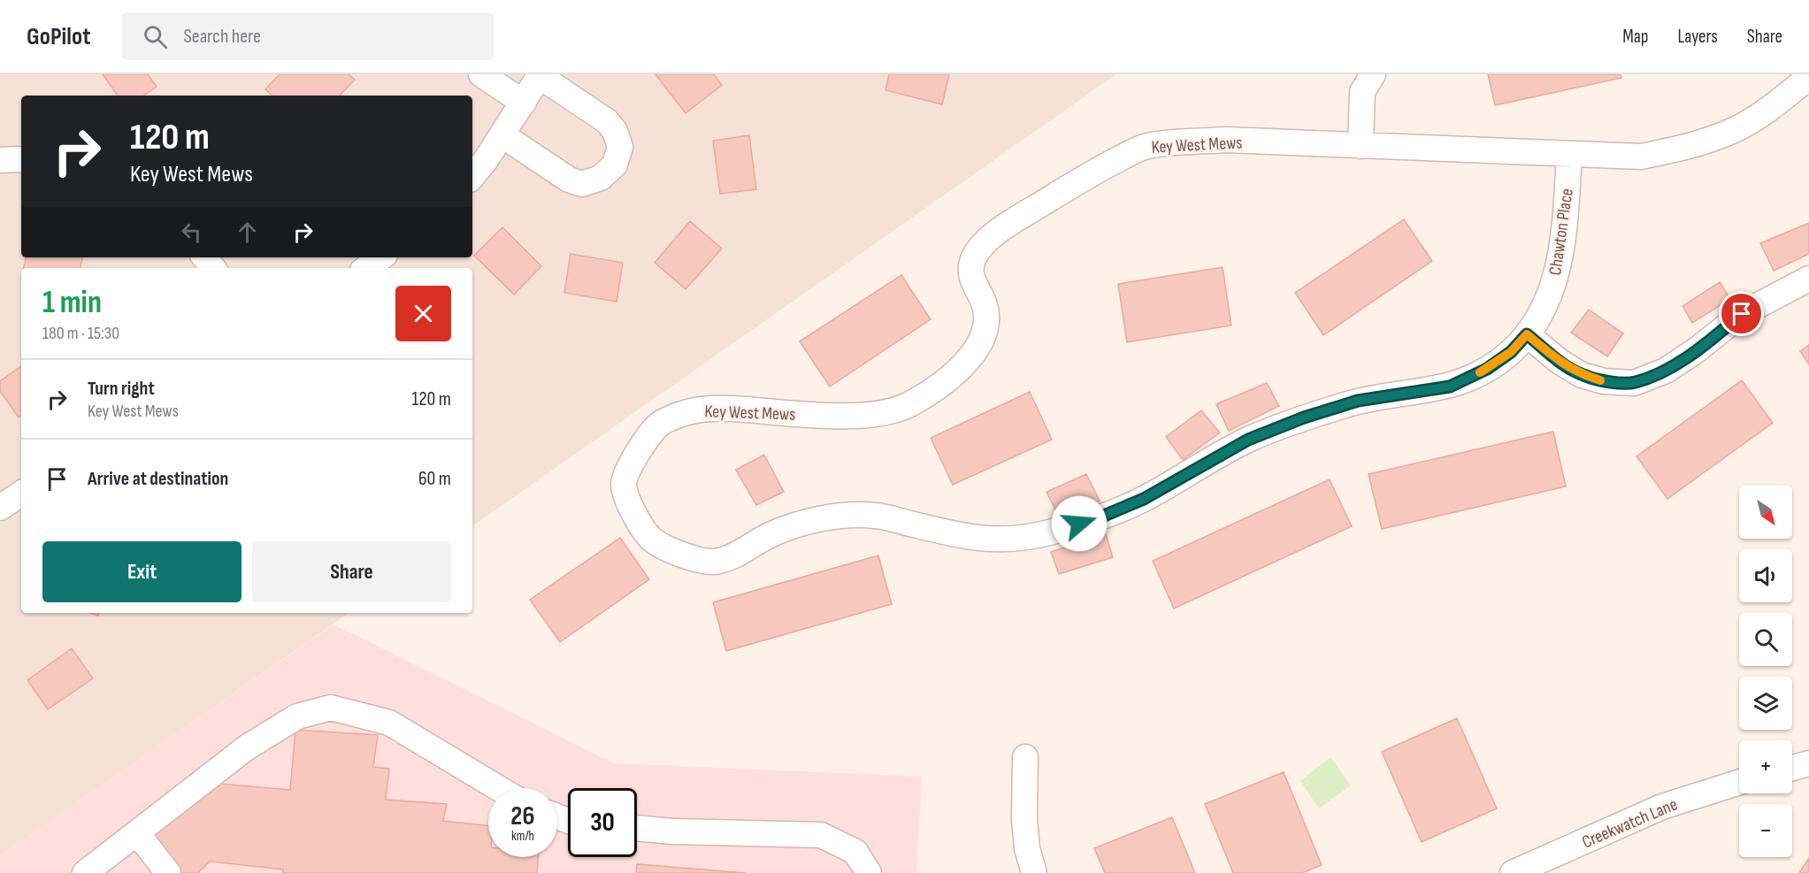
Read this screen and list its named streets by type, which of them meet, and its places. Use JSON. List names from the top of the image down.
{
  "streets": {
    "street": ["Key West Mews", "Chawton Place", "Creekwatch Lane"]
  },
  "crossings": [
    ["Key West Mews", "Chawton Place"]
  ],
  "north": "bottom right",
  "page": {
    "header": "GoPilot",
    "search": "Search here",
    "nav": ["Map", "Layers", "Share"],
    "turn": ["120 m", "Key West Mews"],
    "heading": ["1 min", "180 m · 15:30"],
    "list": [
      {
        "name": "Turn right",
        "note": "Key West Mews",
        "value": "120 m"
      },
      {
        "name": "Arrive at destination",
        "value": "60 m"
      }
    ],
    "map_buttons": ["+", "−"],
    "buttons": ["Exit", "Share"],
    "speed": "26 km/h",
    "limit": "30"
  }
}
